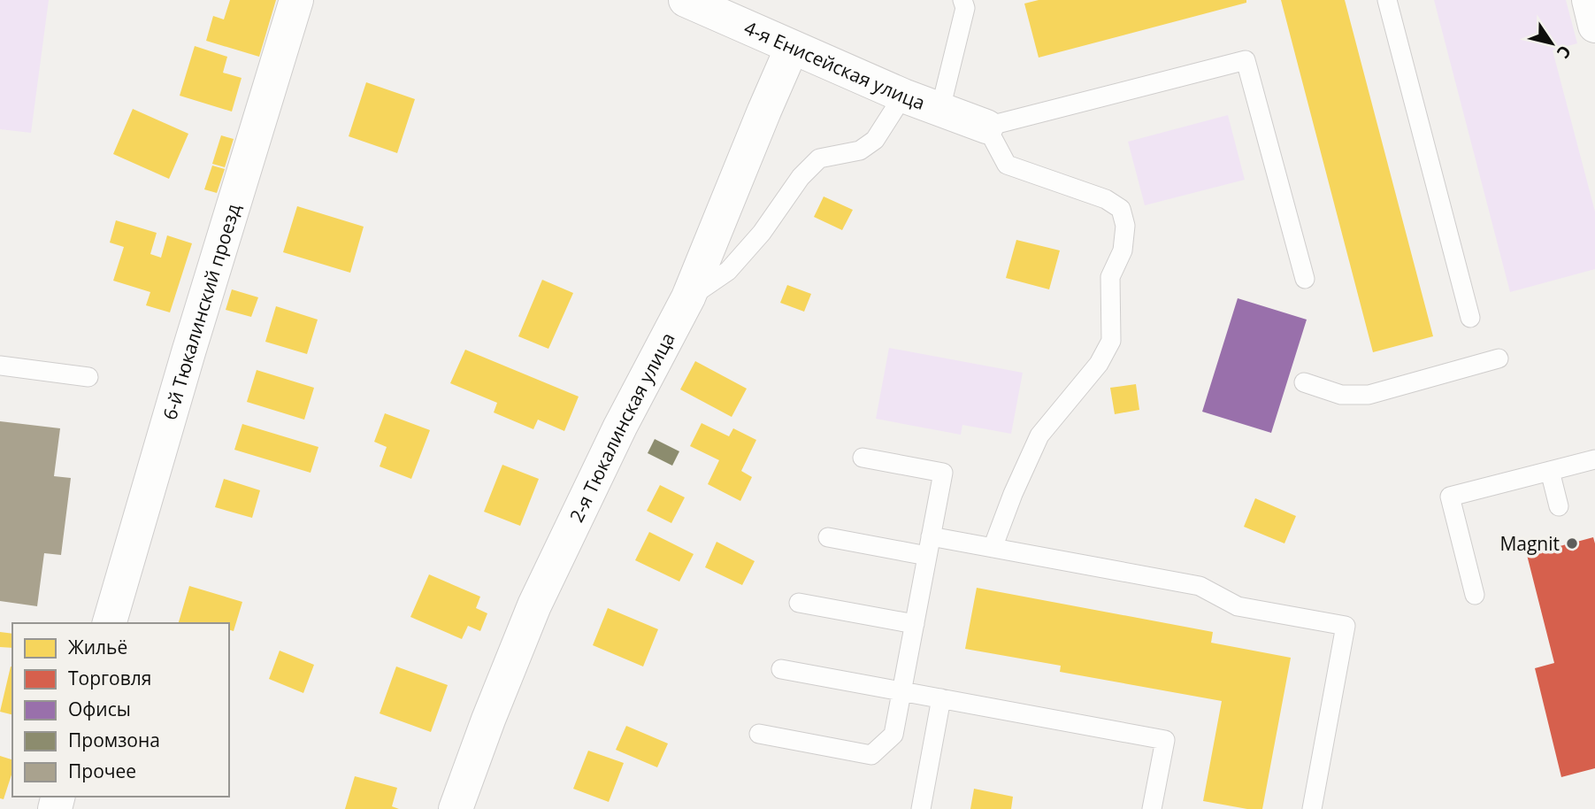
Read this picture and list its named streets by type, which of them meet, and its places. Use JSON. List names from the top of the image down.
{
  "streets": {
    "street": ["4-я Енисейская улица", "6-й Тюкалинский проезд", "2-я Тюкалинская улица"]
  },
  "crossings": [
    ["4-я Енисейская улица", "2-я Тюкалинская улица"]
  ],
  "places": ["Magnit"],
  "legend": [
    "Жильё",
    "Торговля",
    "Офисы",
    "Промзона",
    "Прочее"
  ],
  "north": "bottom right"
}
